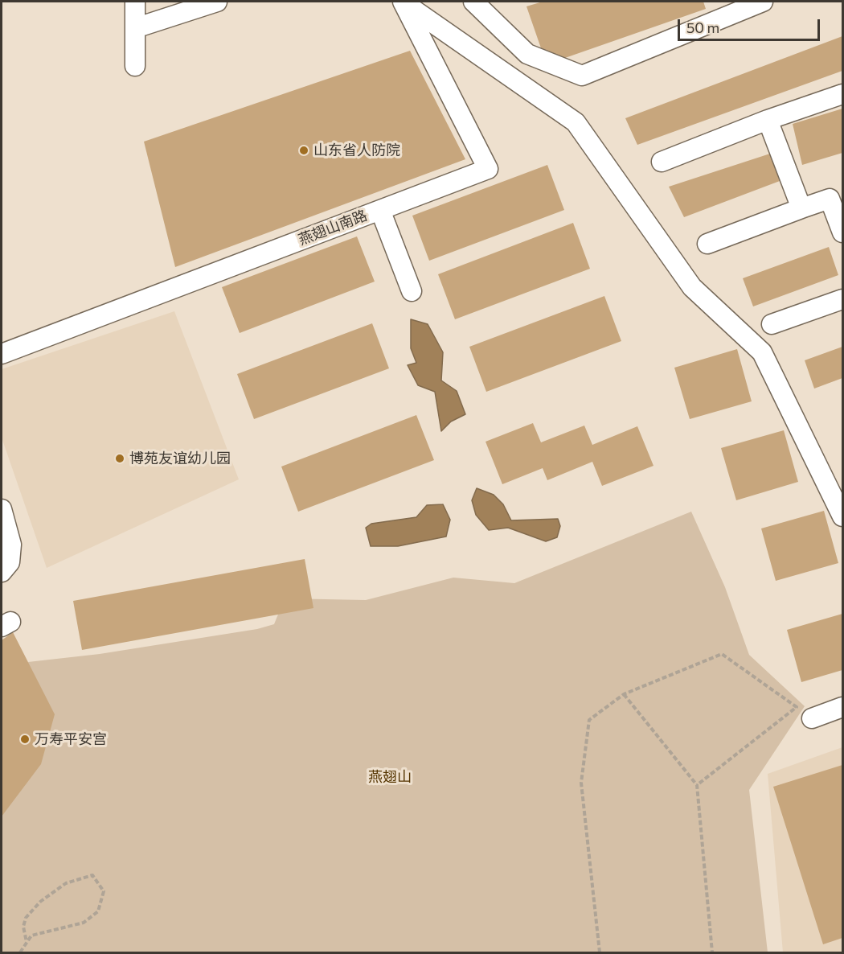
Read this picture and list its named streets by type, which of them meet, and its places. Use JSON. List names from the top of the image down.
{
  "streets": {
    "street": ["燕翅山南路"]
  },
  "parks": ["燕翅山"],
  "places": ["山东省人防院", "博苑友谊幼儿园", "万寿平安宫"],
  "scale_bar": "50 m"
}
